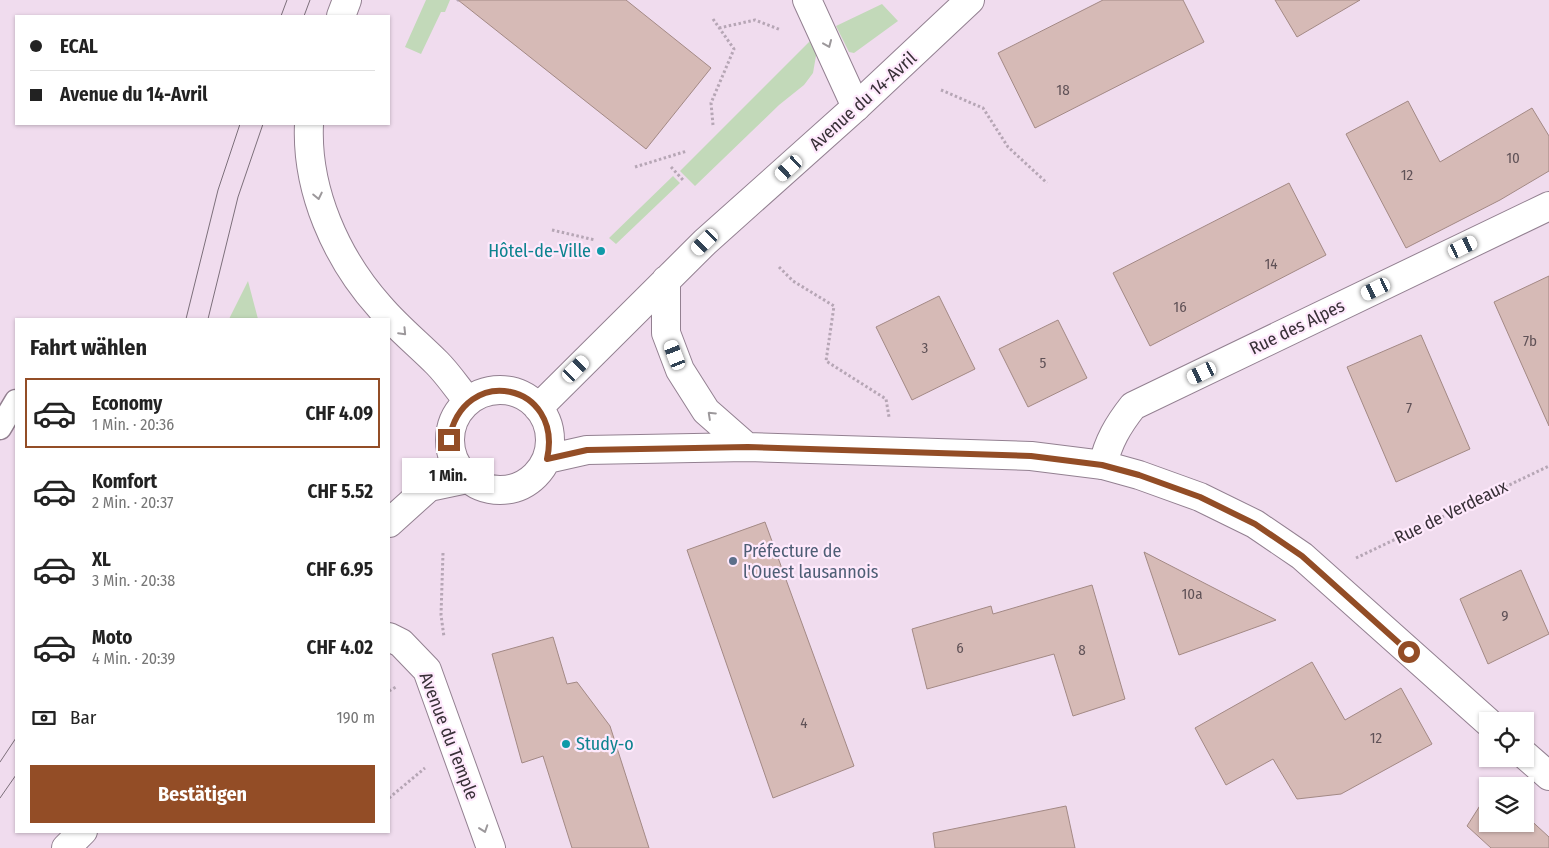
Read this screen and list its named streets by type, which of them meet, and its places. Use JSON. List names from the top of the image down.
{
  "streets": {
    "street": ["Avenue du 14-Avril", "Rue des Alpes", "Avenue du Temple"],
    "path": ["Rue de Verdeaux"]
  },
  "one_way": ["Avenue du Temple"],
  "places": ["Hôtel-de-Ville", "Préfecture de l'Ouest lausannois", "Study-o"],
  "house_numbers": [
    "18",
    "10",
    "12",
    "14",
    "16",
    "7b",
    "3",
    "5",
    "7",
    "10a",
    "9",
    "6",
    "8",
    "4",
    "12"
  ],
  "page": {
    "banner": ["ECAL", "Avenue du 14-Avril"],
    "heading": "Fahrt wählen",
    "list": [
      {
        "name": "Economy",
        "note": "1 Min. · 20:36",
        "value": "CHF 4.09"
      },
      {
        "name": "Komfort",
        "note": "2 Min. · 20:37",
        "value": "CHF 5.52"
      },
      {
        "name": "XL",
        "note": "3 Min. · 20:38",
        "value": "CHF 6.95"
      },
      {
        "name": "Moto",
        "note": "4 Min. · 20:39",
        "value": "CHF 4.02"
      }
    ],
    "bubble": "1 Min.",
    "pay": ["Bar", "190 m"],
    "buttons": "Bestätigen"
  }
}
